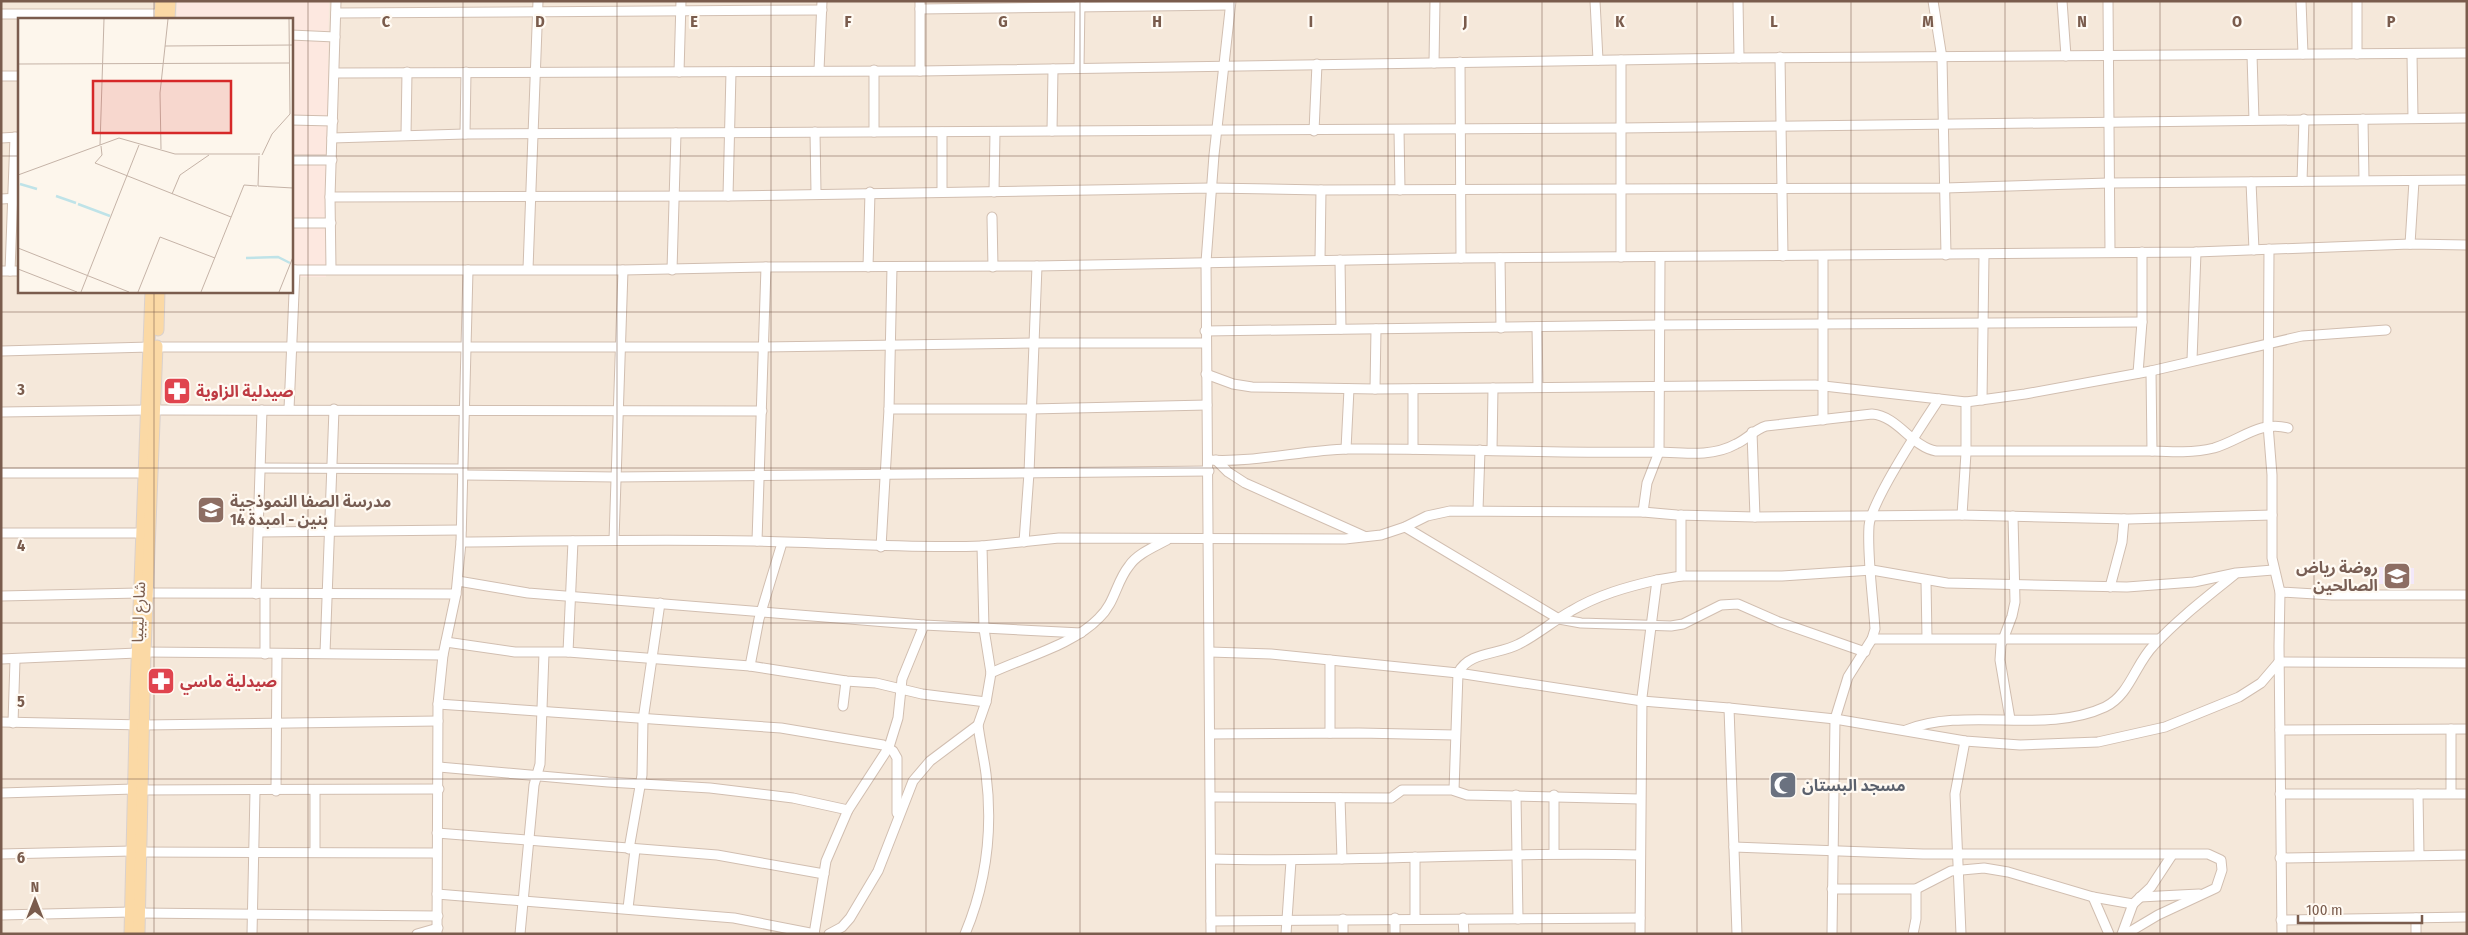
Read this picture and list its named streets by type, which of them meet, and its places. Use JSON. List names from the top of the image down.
{
  "streets": {
    "main road": ["شارع ليبيا"]
  },
  "places": {
    "pharmacy": ["صيدلية الزاوية", "صيدلية ماسي"],
    "school or university": ["مدرسة الصفا النموذجية بنين - امبدة 14", "روضة رياض الصالحين"],
    "mosque": ["مسجد البستان"]
  },
  "scale_bar": "100 m",
  "north": "top",
  "grid": {
    "columns": [
      "C",
      "D",
      "E",
      "F",
      "G",
      "H",
      "I",
      "J",
      "K",
      "L",
      "M",
      "N",
      "O",
      "P"
    ],
    "rows": [
      "3",
      "4",
      "5",
      "6"
    ]
  }
}
